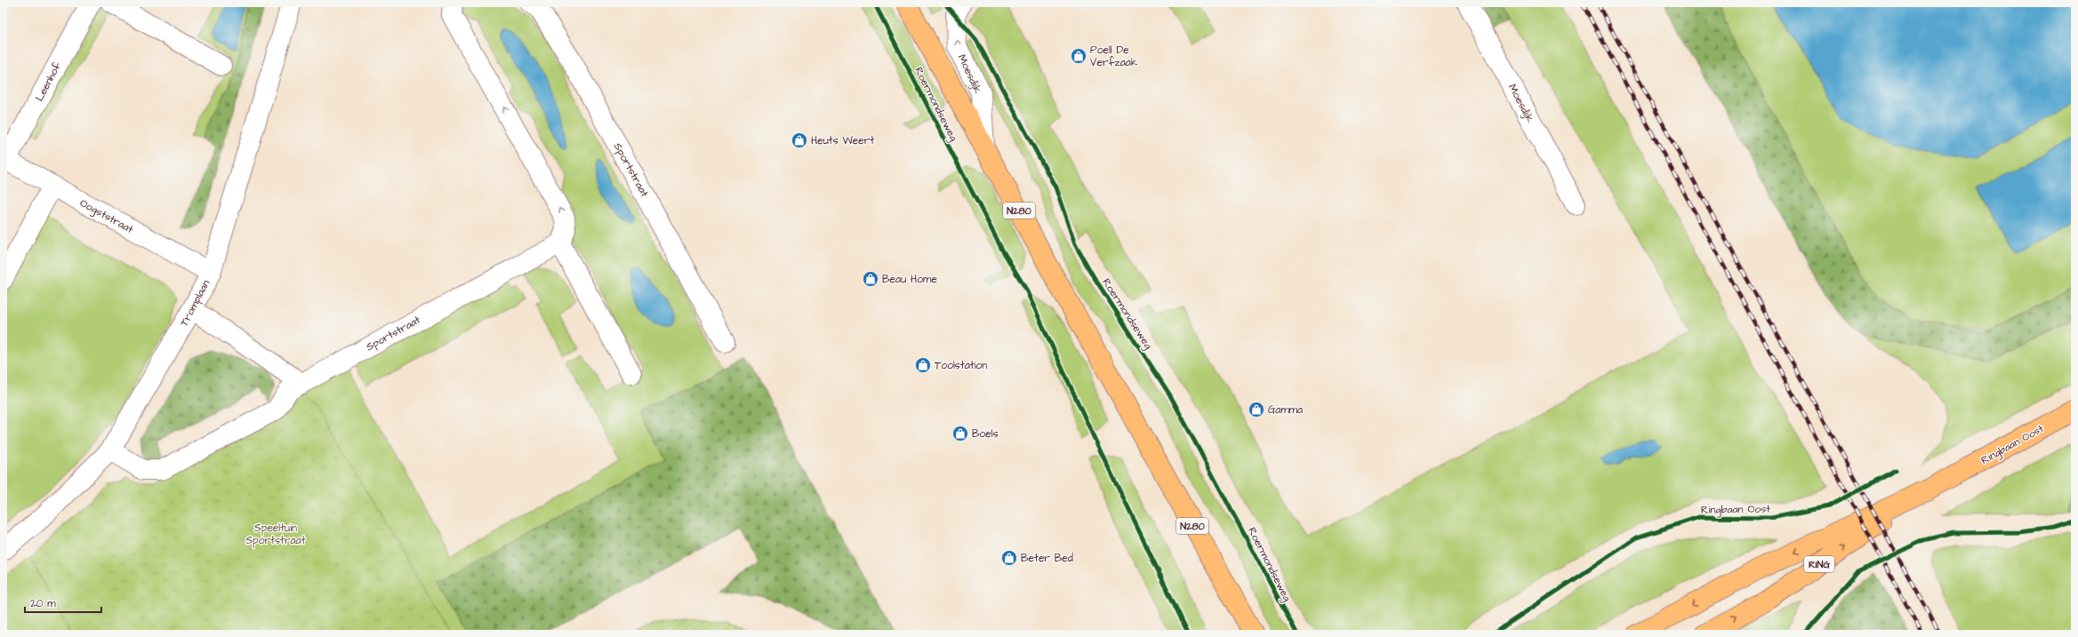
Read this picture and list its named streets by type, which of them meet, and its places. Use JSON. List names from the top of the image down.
{
  "streets": {
    "main road": [
      "Roermondseweg",
      "N280",
      "Ringbaan Oost",
      "RING"
    ],
    "street": [
      "Moesdijk",
      "Leenhof",
      "Sportstraat",
      "Oogststraat",
      "Tromplaan"
    ]
  },
  "crossings": [
    ["Moesdijk", "Roermondseweg"],
    ["Leenhof", "Oogststraat"],
    ["Sportstraat", "Tromplaan"],
    ["Oogststraat", "Tromplaan"]
  ],
  "one_way": ["Moesdijk"],
  "parks": ["Speeltuin Sportstraat"],
  "places": {
    "shop": [
      "Poell De Verfzaak",
      "Heuts Weert",
      "Beau Home",
      "Toolstation",
      "Gamma",
      "Boels",
      "Beter Bed"
    ]
  },
  "scale_bar": "20 m"
}
